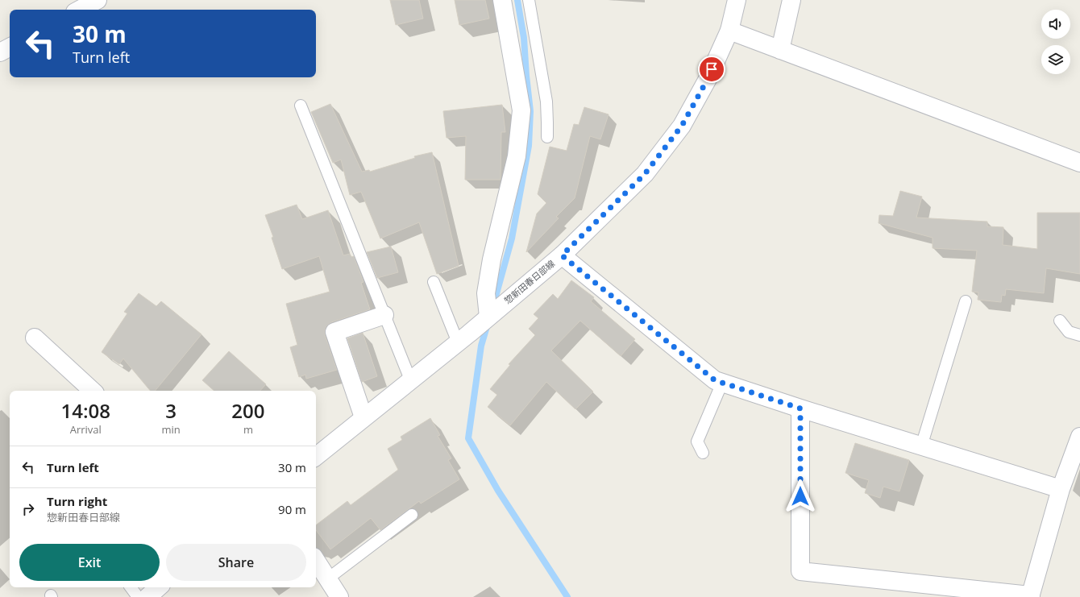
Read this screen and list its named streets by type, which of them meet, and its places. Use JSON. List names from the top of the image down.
{
  "streets": {
    "street": ["惣新田春日部線"]
  },
  "page": {
    "turn": ["30 m", "Turn left"],
    "eta": [
      "14:08",
      "Arrival",
      "3",
      "min",
      "200",
      "m"
    ],
    "list": [
      {
        "name": "Turn left",
        "value": "30 m"
      },
      {
        "name": "Turn right",
        "note": "惣新田春日部線",
        "value": "90 m"
      }
    ],
    "buttons": ["Exit", "Share"]
  }
}
